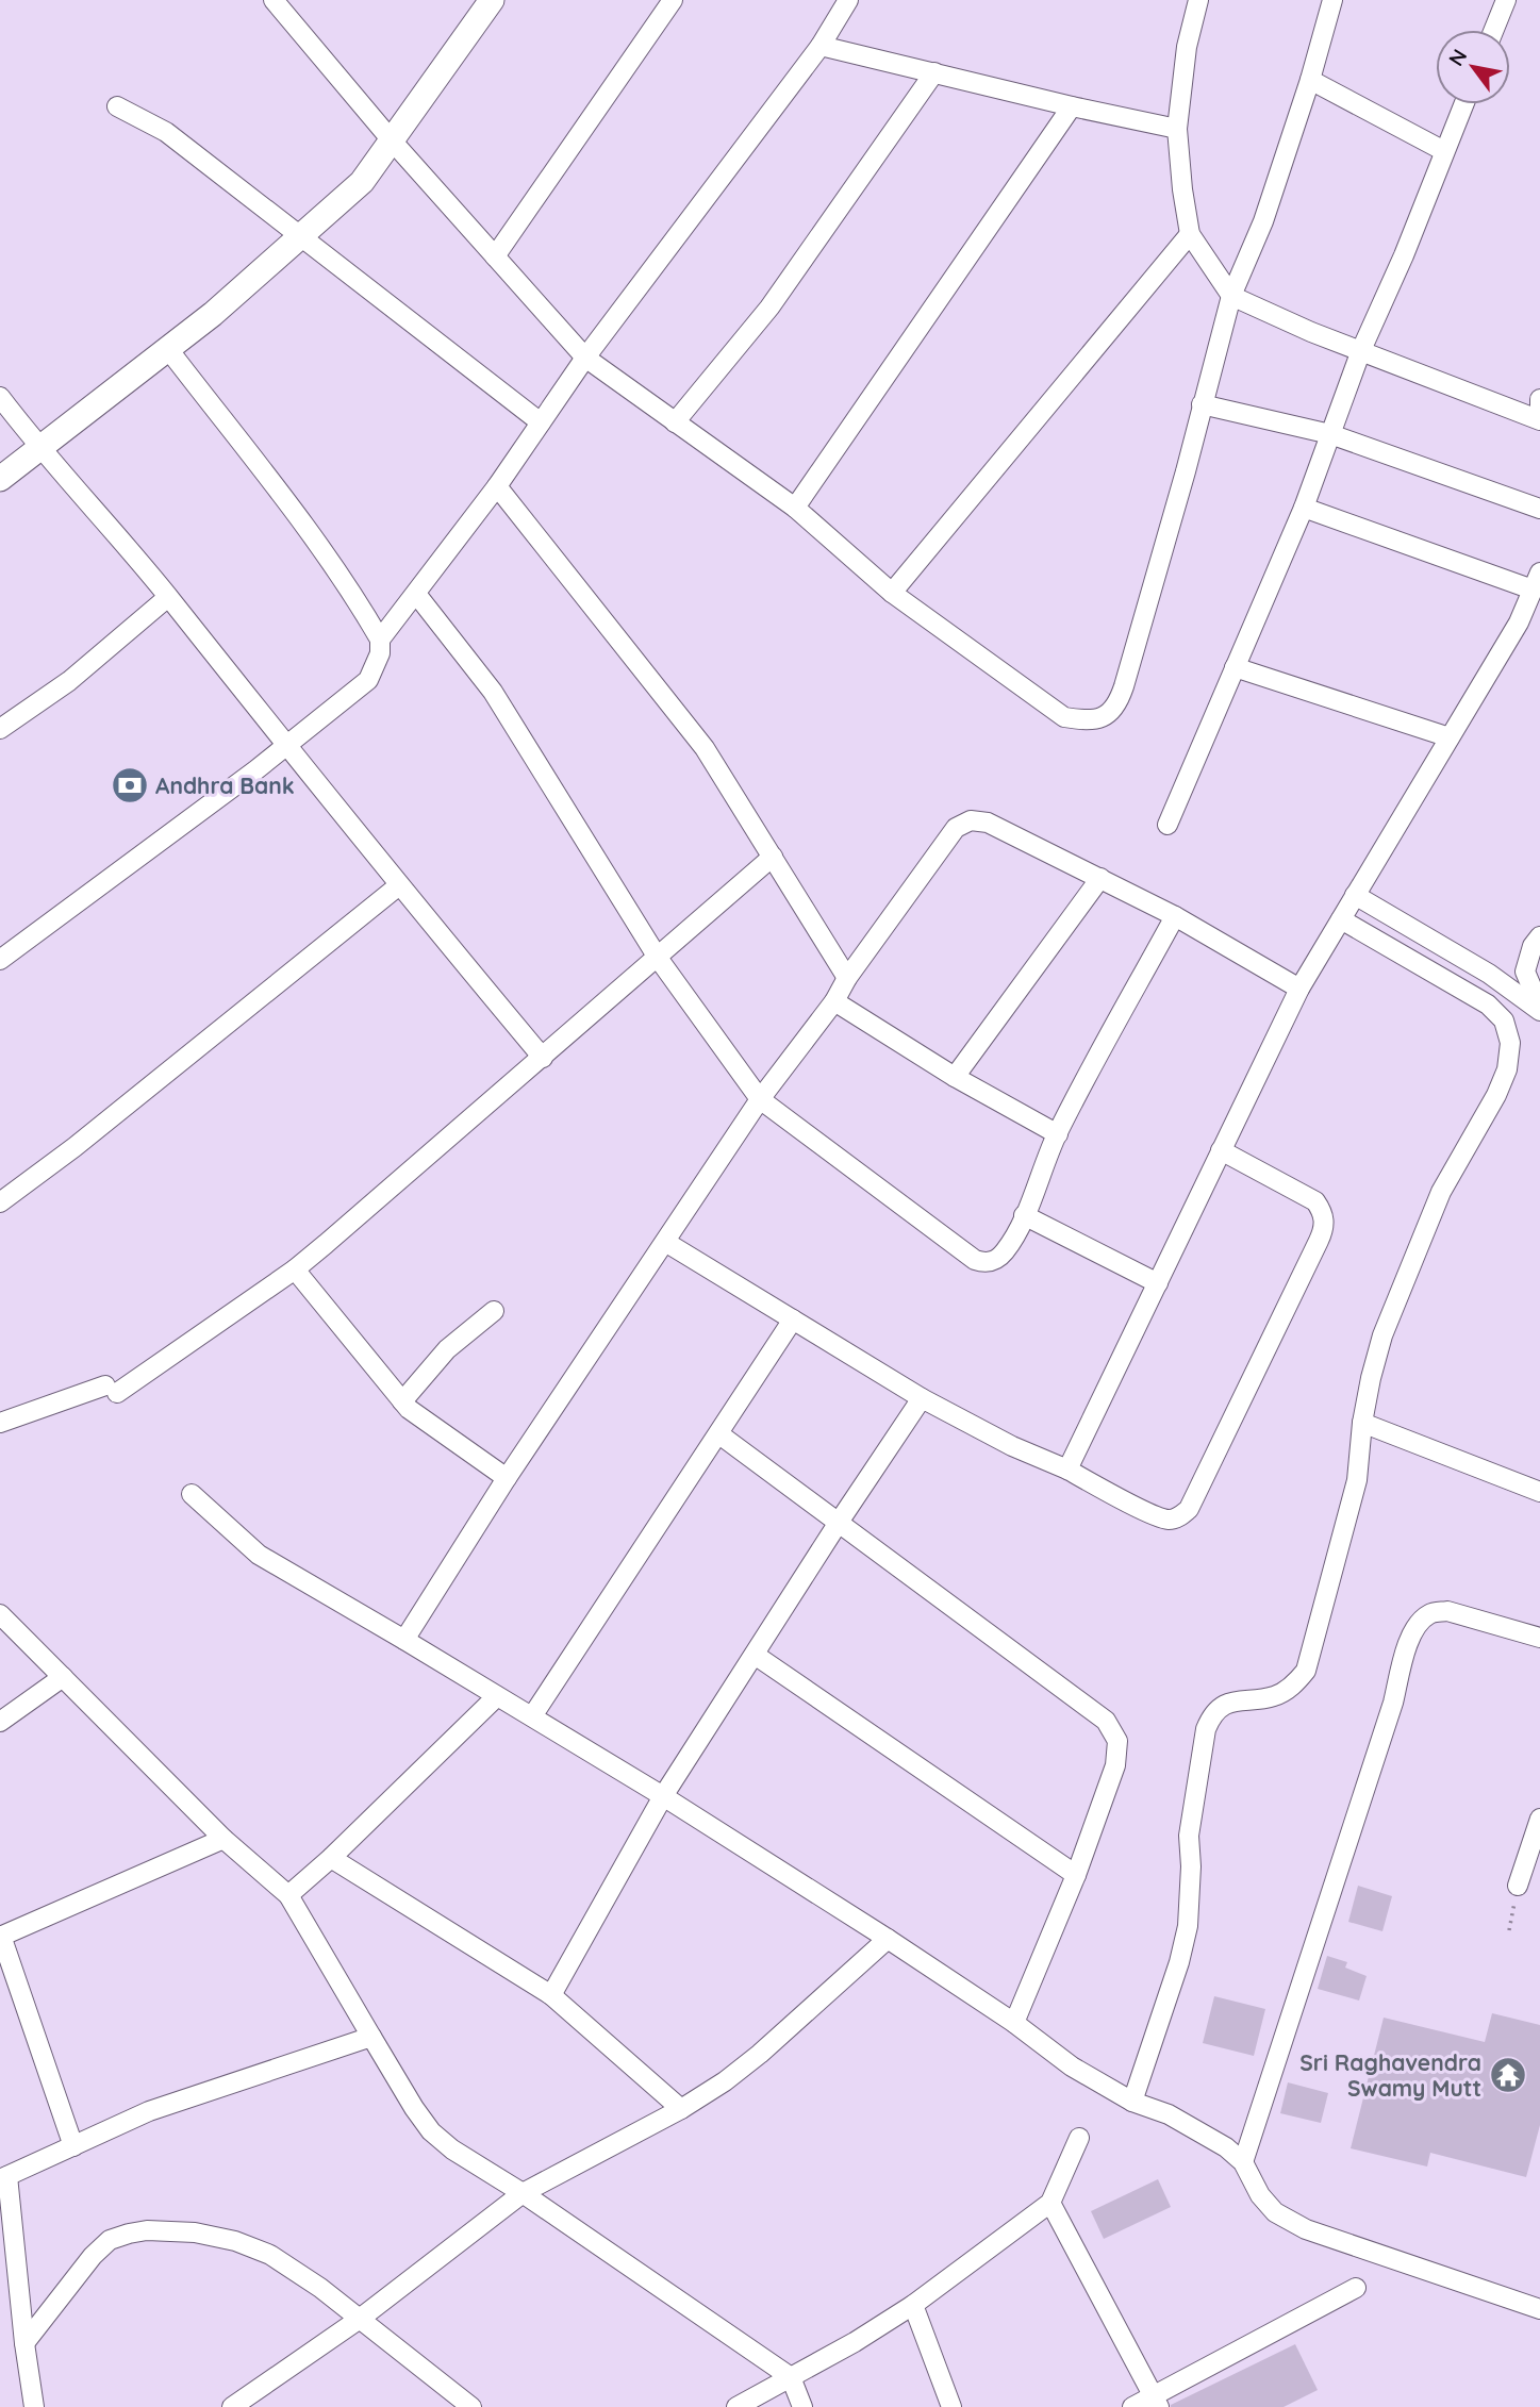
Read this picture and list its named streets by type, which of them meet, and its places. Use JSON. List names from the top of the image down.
{
  "places": {
    "bank": ["Andhra Bank"],
    "temple": ["Sri Raghavendra Swamy Mutt"]
  },
  "north": "top left"
}
